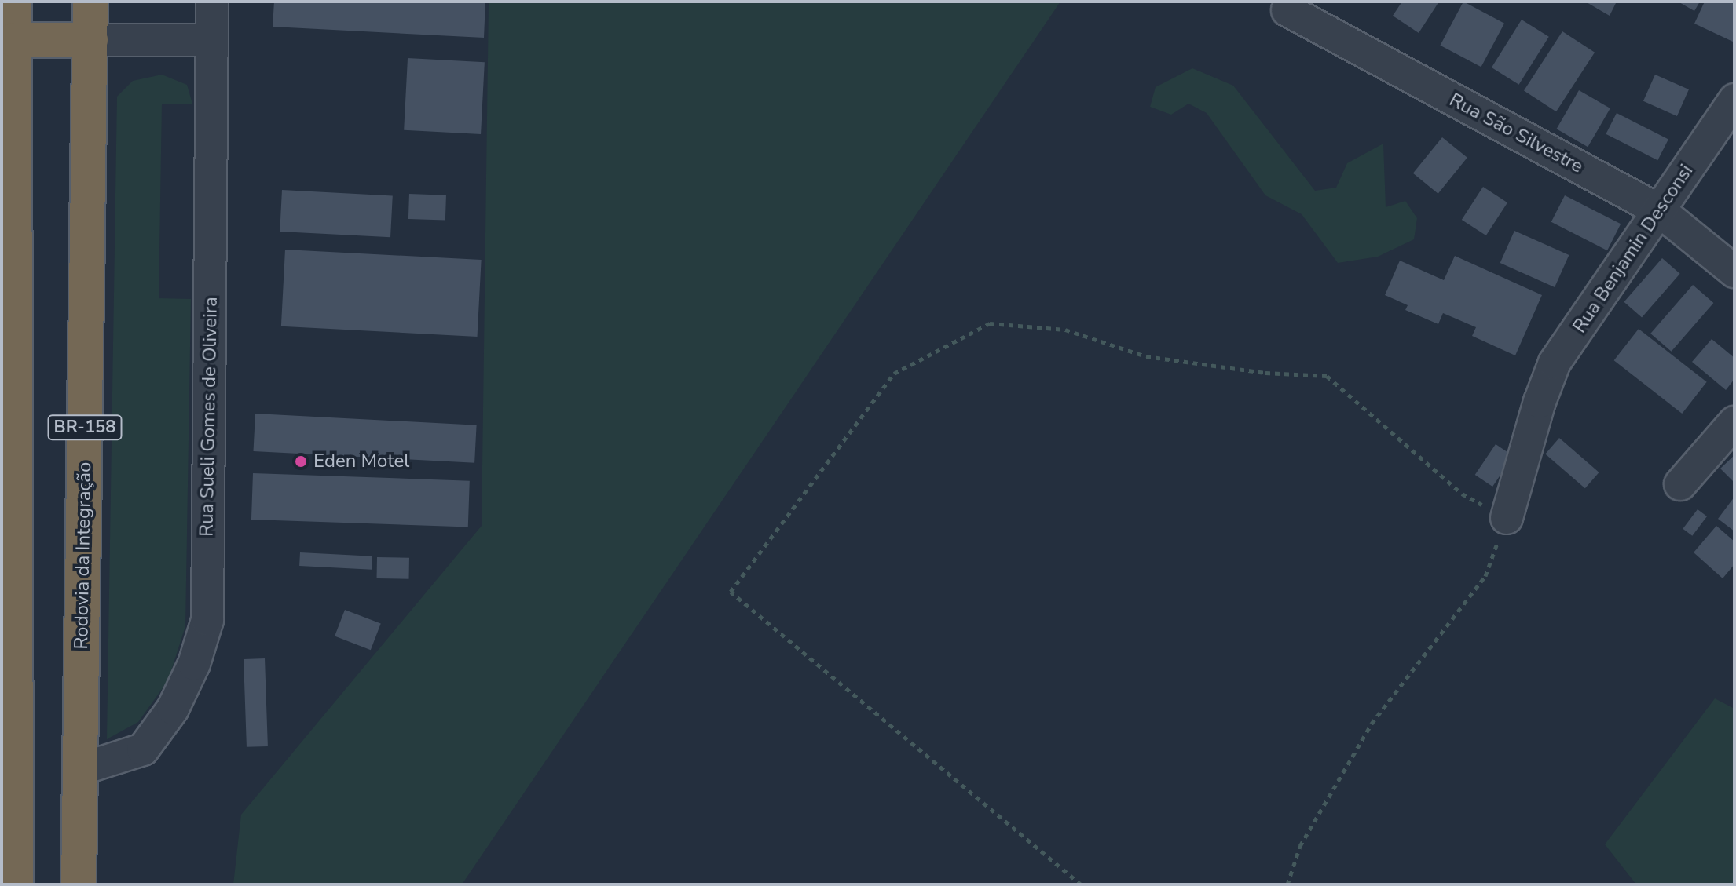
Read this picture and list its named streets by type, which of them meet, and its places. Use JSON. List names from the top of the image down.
{
  "streets": {
    "highway": ["BR-158", "Rodovia da Integração"],
    "street": ["Rua São Silvestre", "Rua Benjamin Desconsi", "Rua Sueli Gomes de Oliveira"]
  },
  "crossings": [
    ["Rua São Silvestre", "Rua Benjamin Desconsi"],
    ["Rua Sueli Gomes de Oliveira", "Rodovia da Integração"]
  ],
  "places": ["Eden Motel"]
}
